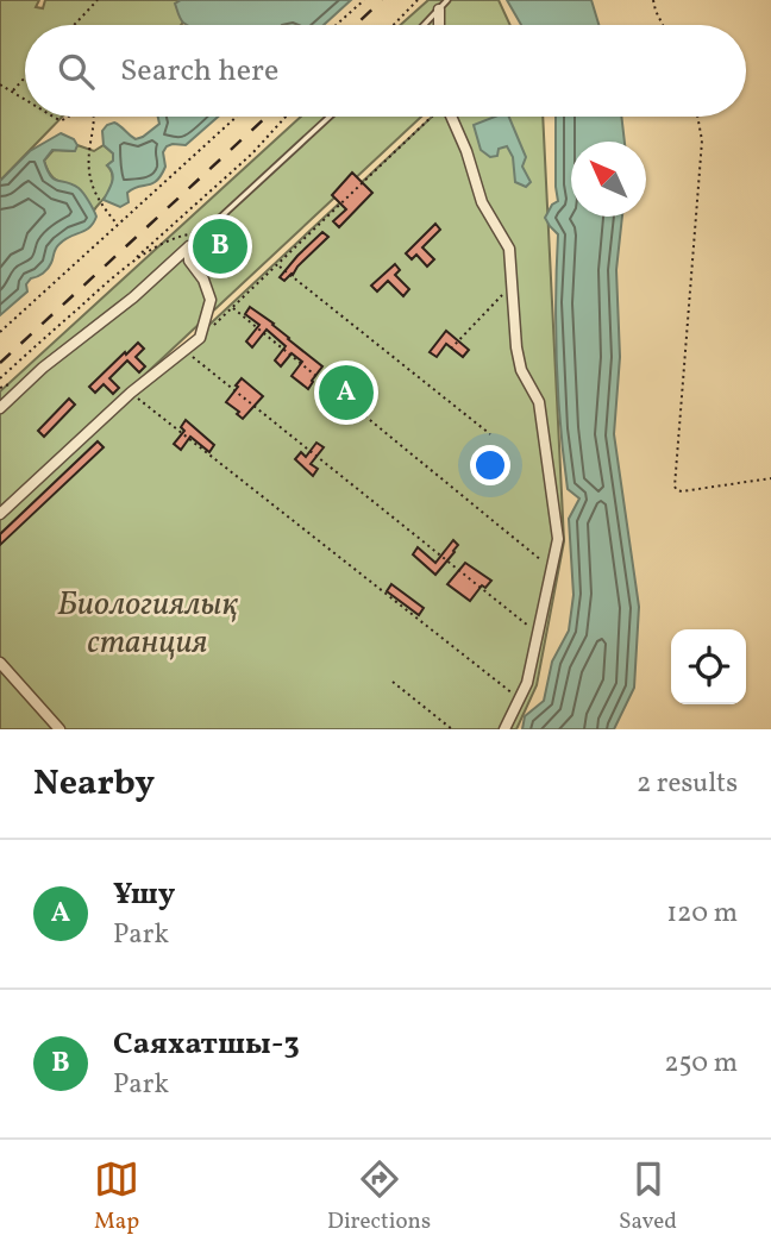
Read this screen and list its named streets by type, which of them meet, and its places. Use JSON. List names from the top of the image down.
{
  "parks": ["Биологиялық станция"],
  "north": "top left",
  "page": {
    "search": "Search here",
    "pins": ["B", "A"],
    "heading": ["Nearby", "2 results"],
    "list": [
      {
        "mark": "A",
        "name": "Ұшу",
        "note": "Park",
        "value": "120 m"
      },
      {
        "mark": "B",
        "name": "Саяхатшы-3",
        "note": "Park",
        "value": "250 m"
      }
    ],
    "nav": ["Map", "Directions", "Saved"]
  }
}
